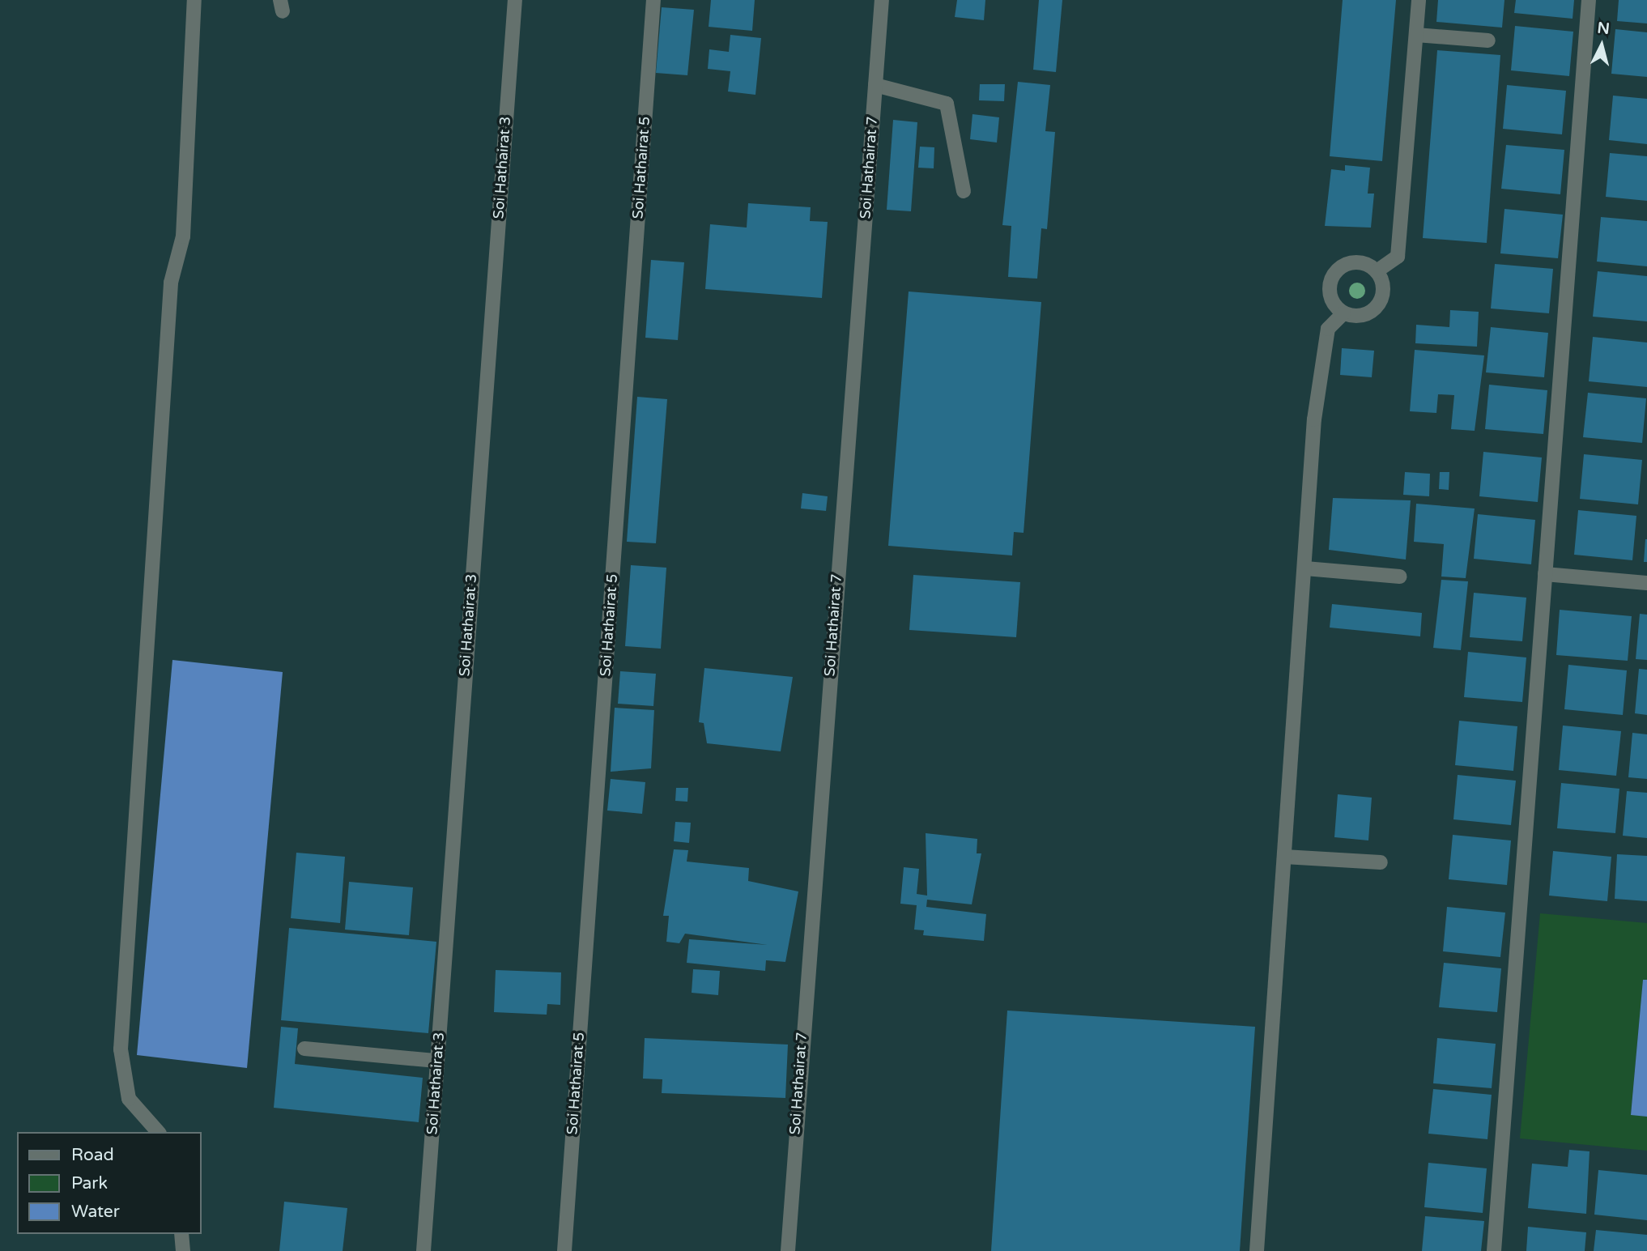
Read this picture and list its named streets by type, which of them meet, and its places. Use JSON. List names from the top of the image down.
{
  "streets": {
    "street": ["Soi Hathairat 3", "Soi Hathairat 5", "Soi Hathairat 7"]
  },
  "legend": ["Road", "Park", "Water"],
  "north": "top"
}
